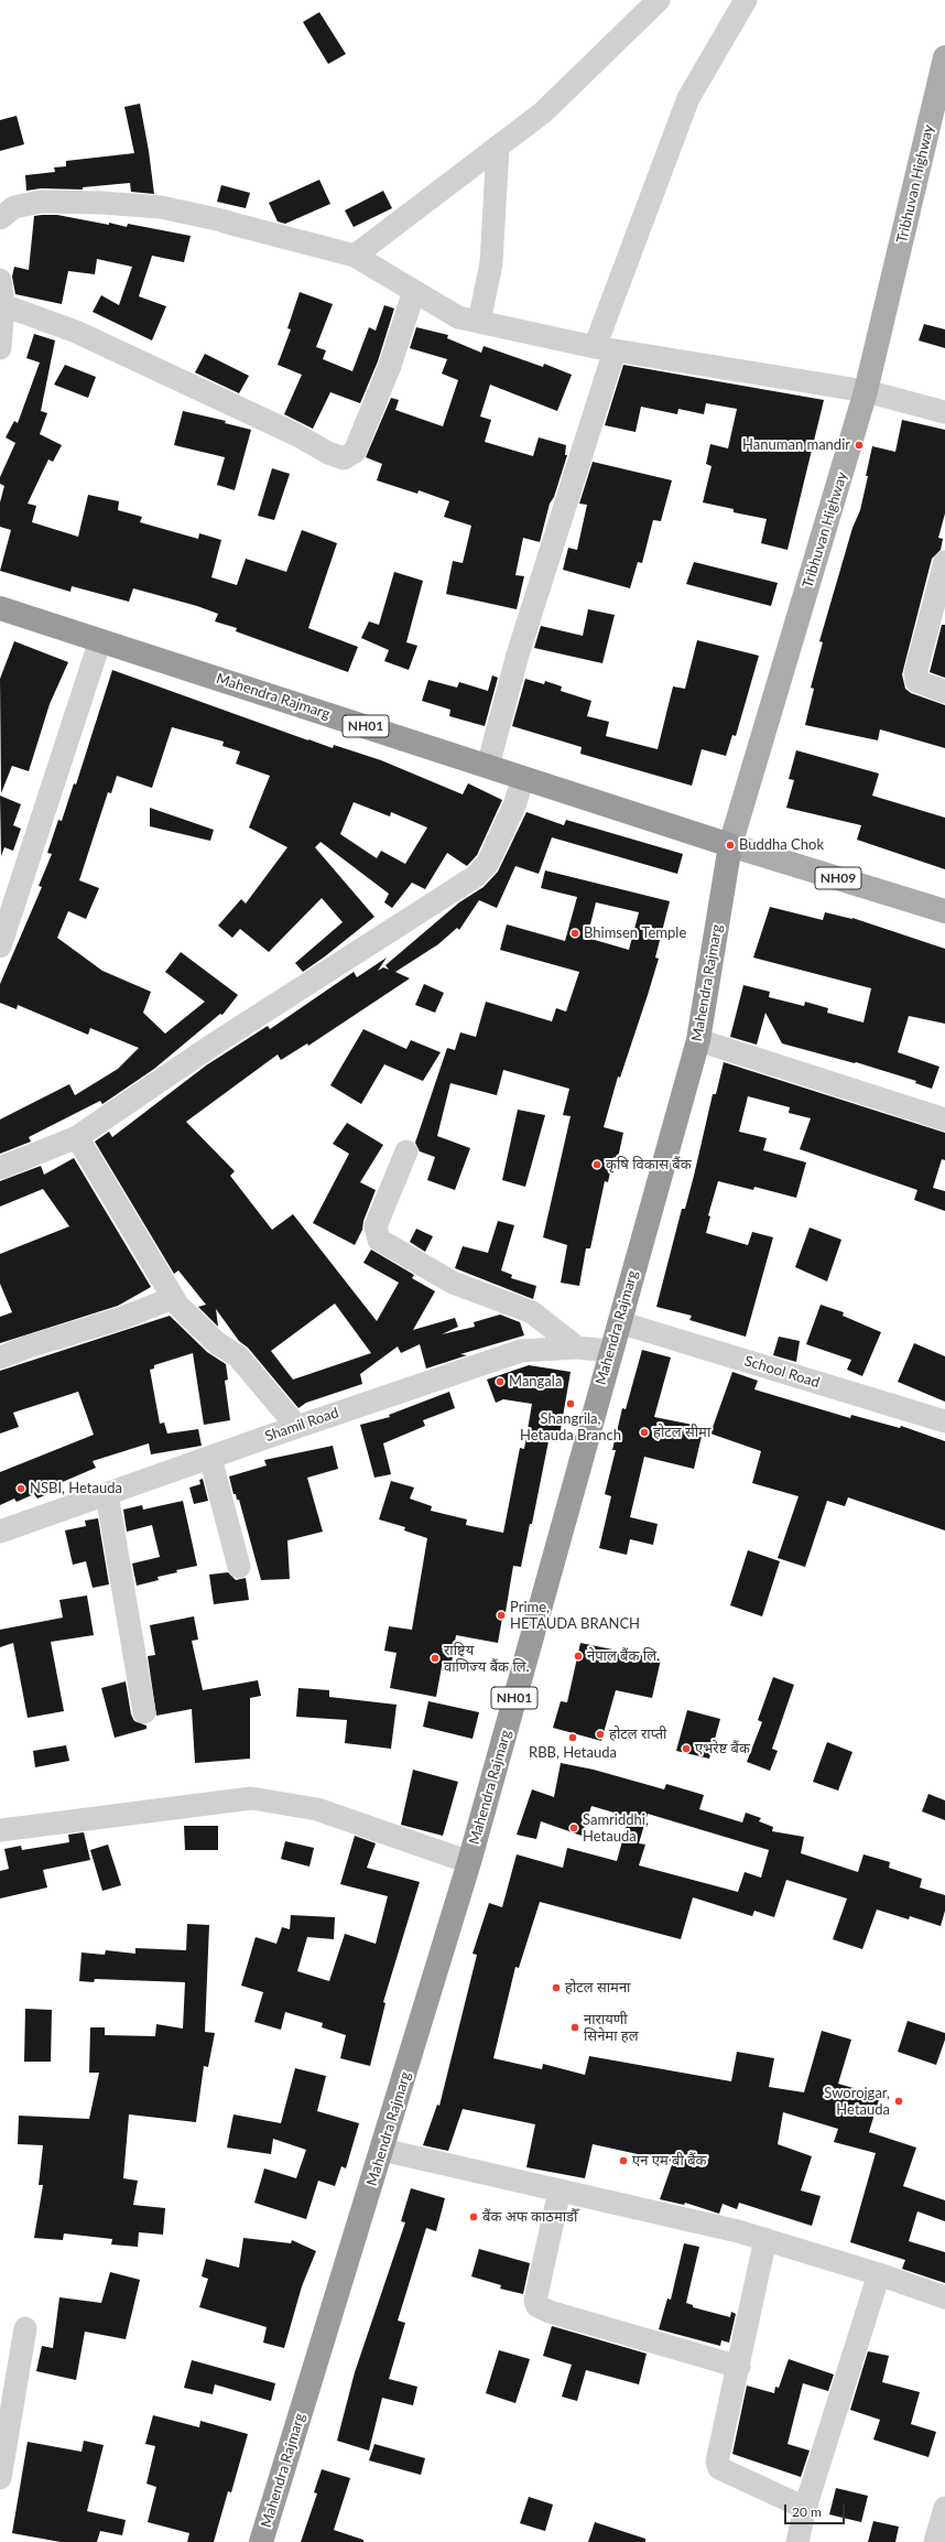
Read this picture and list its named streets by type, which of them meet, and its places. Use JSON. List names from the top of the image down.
{
  "streets": {
    "highway": ["Mahendra Rajmarg", "NH01"],
    "main road": ["Tribhuvan Highway", "NH09"],
    "street": ["School Road", "Shamil Road"]
  },
  "crossings": [
    ["Tribhuvan Highway", "Mahendra Rajmarg"],
    ["Tribhuvan Highway", "NH09"],
    ["Mahendra Rajmarg", "NH09"],
    ["Mahendra Rajmarg", "School Road"],
    ["Mahendra Rajmarg", "Shamil Road"]
  ],
  "places": [
    "Hanuman mandir",
    "Buddha Chok",
    "Bhimsen Temple",
    "कृषि विकास बैंक",
    "Mangala",
    "Shangrila, Hetauda Branch",
    "होटल सीमा",
    "NSBI, Hetauda",
    "Prime, HETAUDA BRANCH",
    "नेपाल बैंक लि.",
    "राष्ट्रिय वाणिज्य बैंक लि.",
    "होटल राप्ती",
    "RBB, Hetauda",
    "एभरेष्ट बैंक",
    "Samriddhi, Hetauda",
    "होटल सामना",
    "नारायणी सिनेमा हल",
    "Sworojgar, Hetauda",
    "एन एम बी बैंक",
    "बैंक अफ काठमाडौँ"
  ],
  "scale_bar": "20 m"
}
